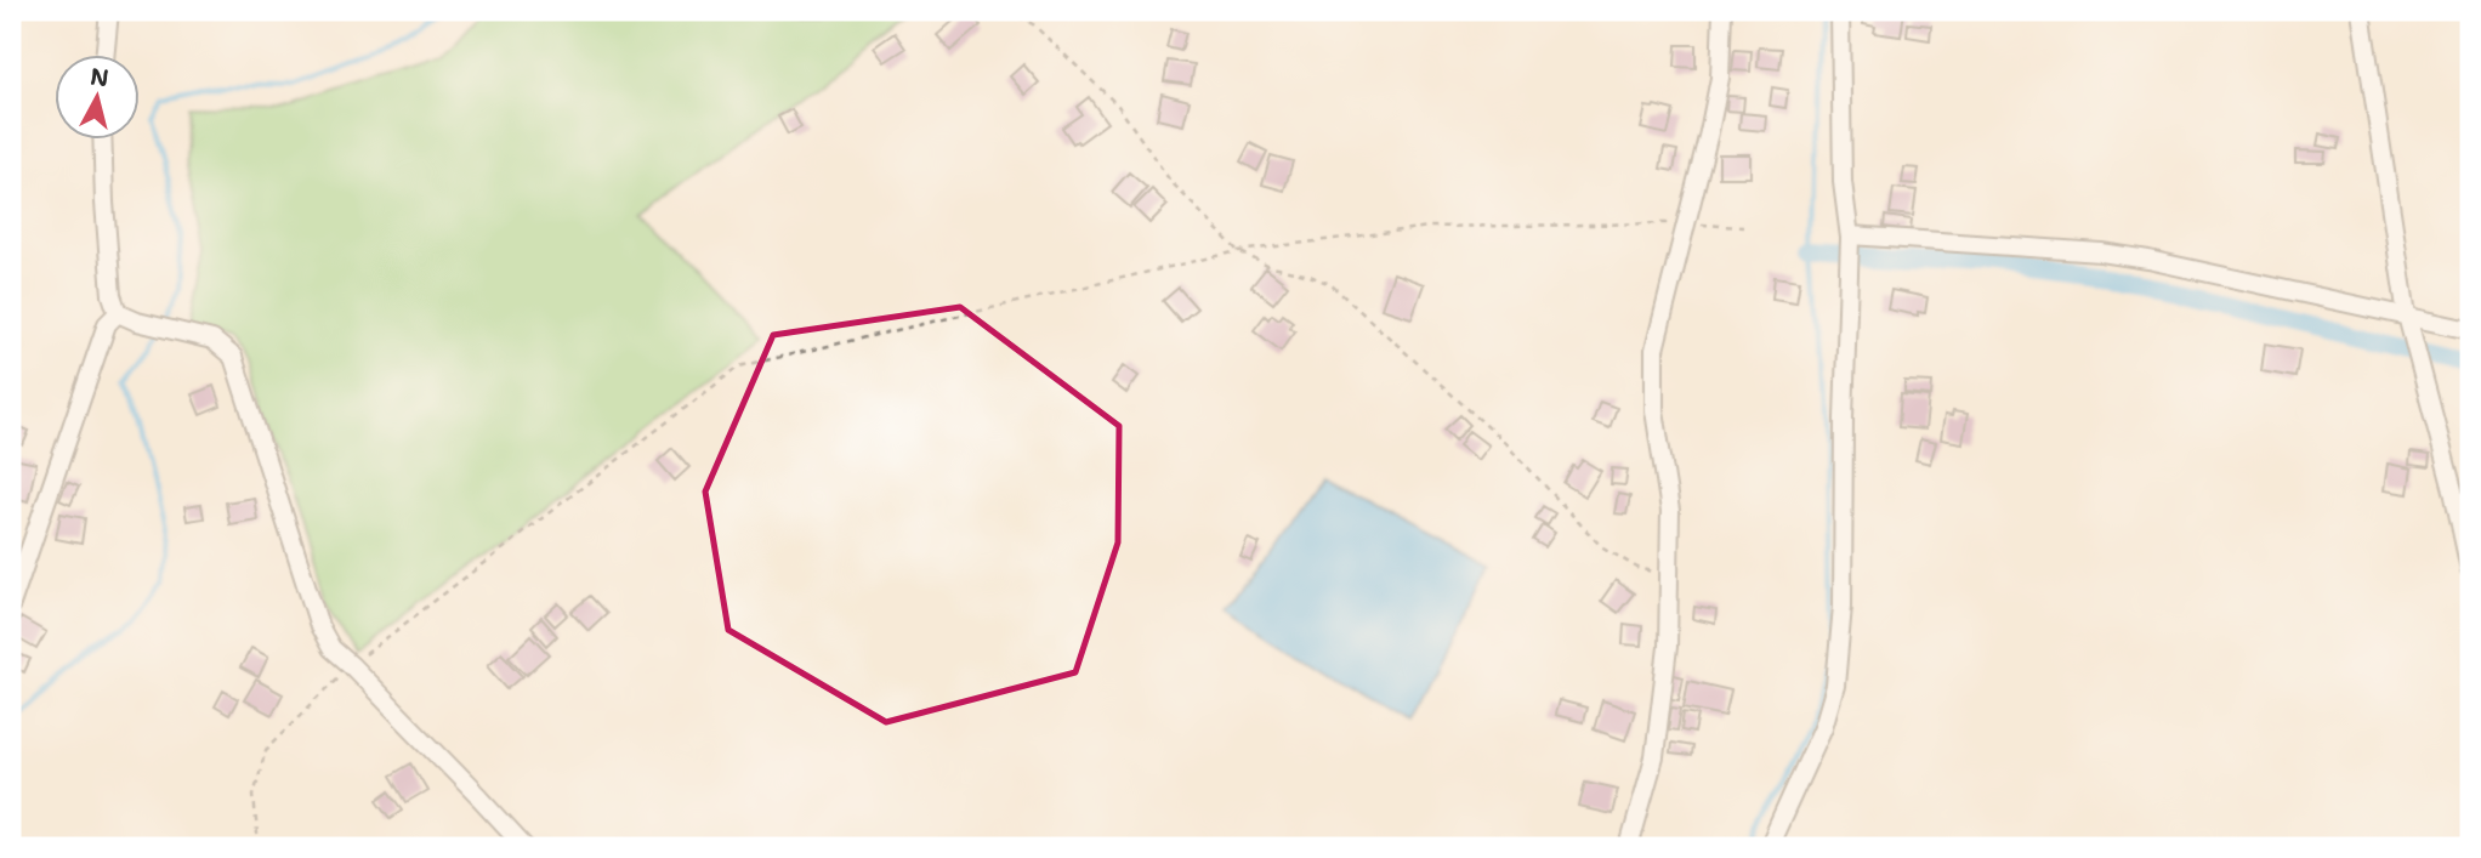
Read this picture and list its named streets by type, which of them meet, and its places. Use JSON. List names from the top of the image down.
{
  "north": "top"
}
